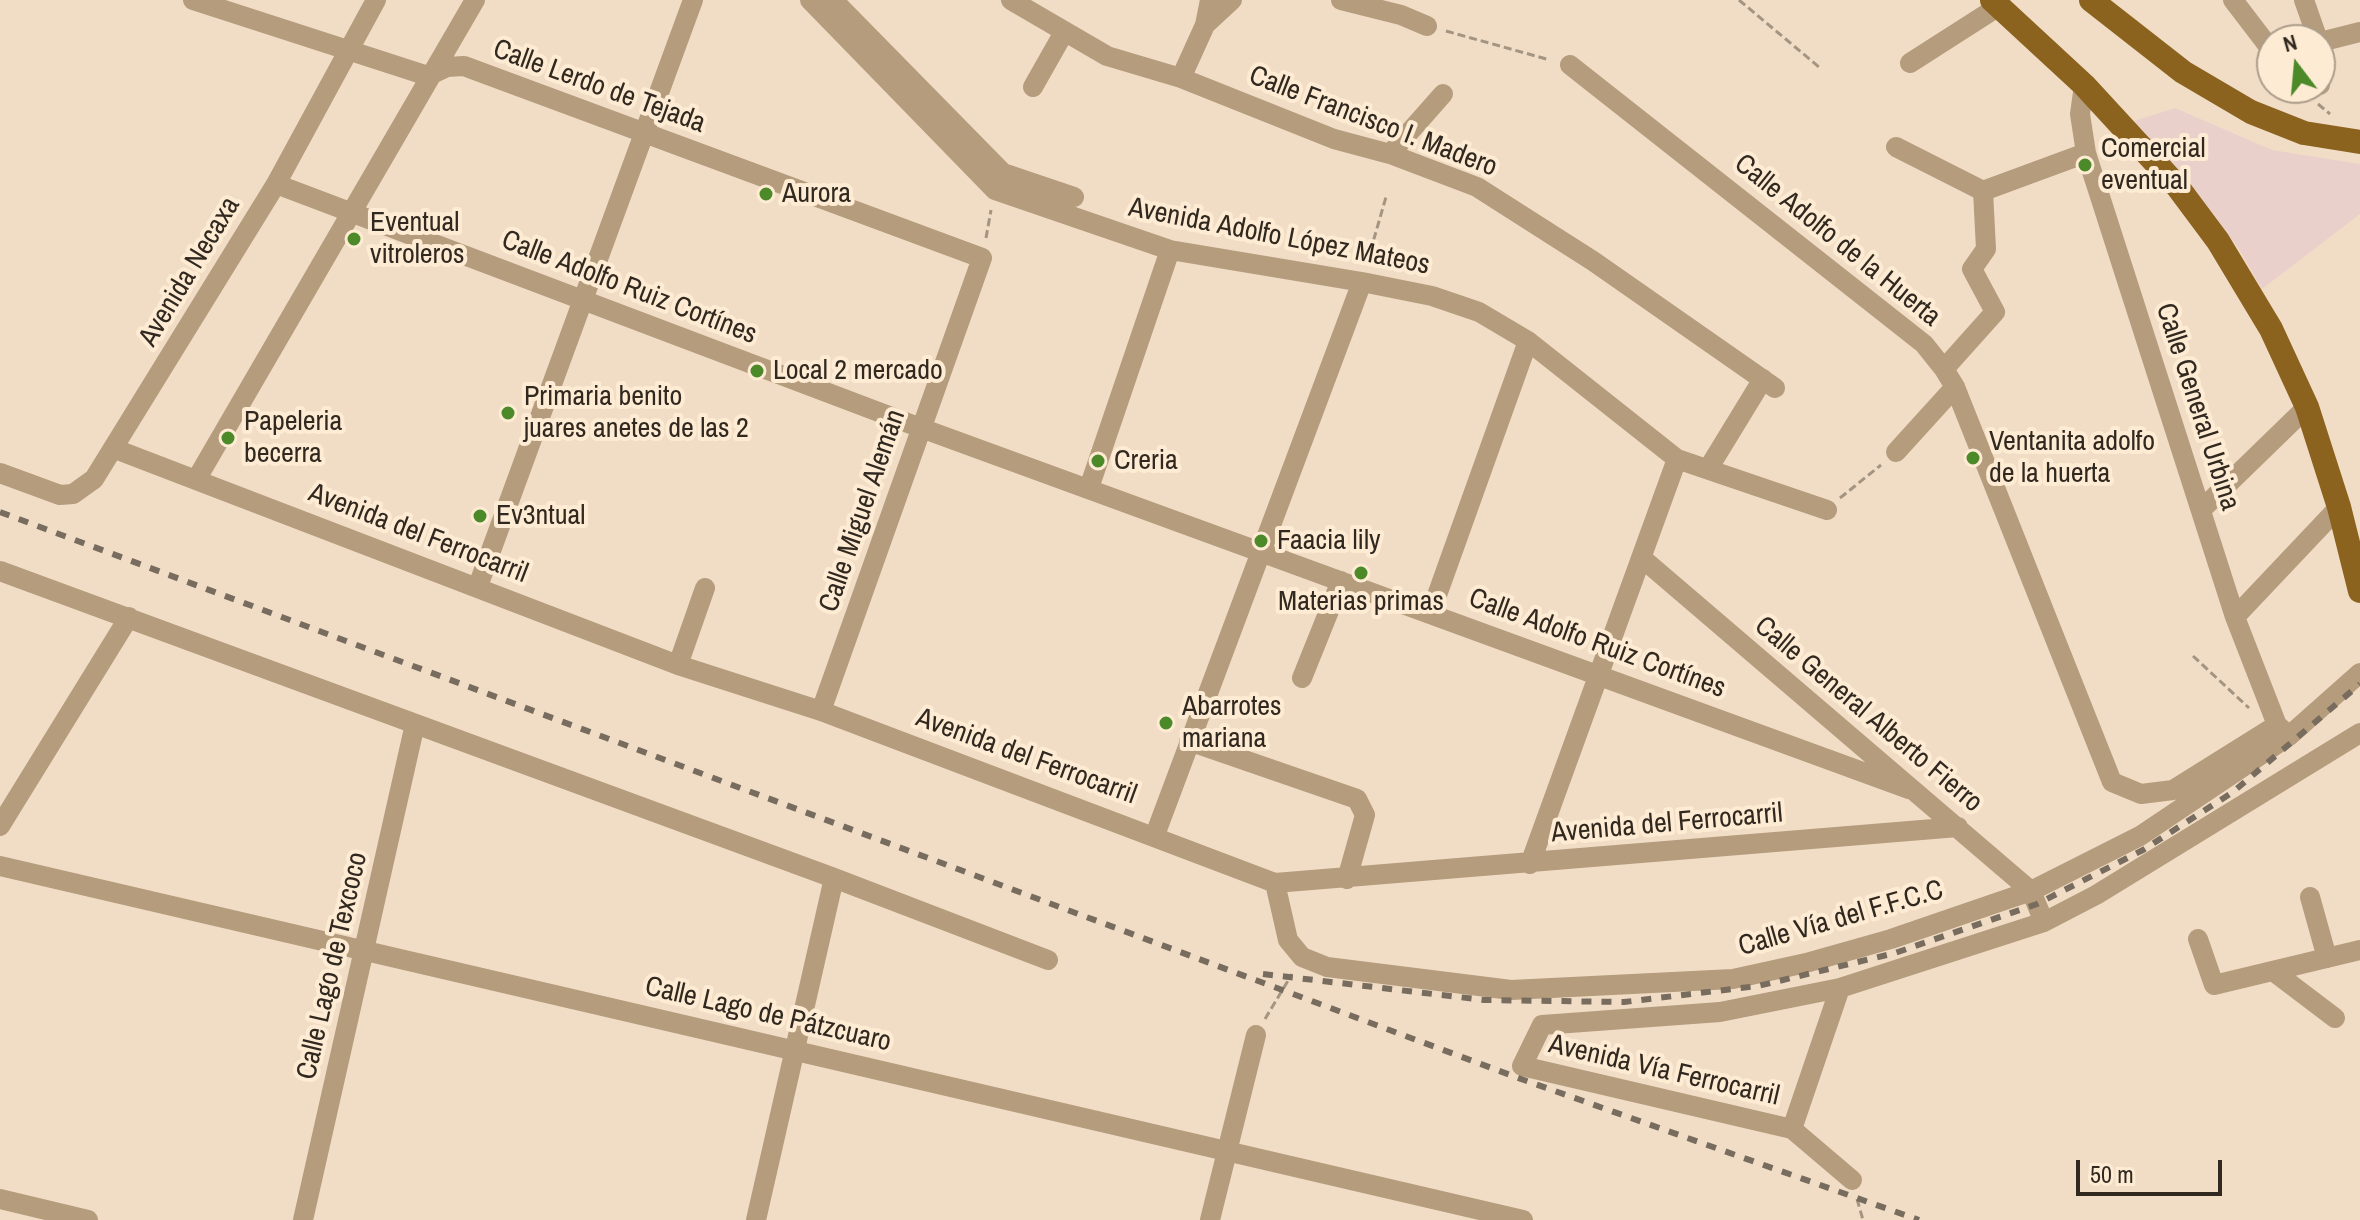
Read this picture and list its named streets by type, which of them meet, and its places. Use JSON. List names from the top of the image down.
{
  "streets": {
    "street": [
      "Calle Lerdo de Tejada",
      "Calle Francisco I. Madero",
      "Avenida Adolfo López Mateos",
      "Calle Adolfo de la Huerta",
      "Avenida Necaxa",
      "Calle Adolfo Ruiz Cortínes",
      "Calle General Urbina",
      "Calle Miguel Alemán",
      "Avenida del Ferrocarril",
      "Calle General Alberto Fierro",
      "Calle Vía del F.F.C.C",
      "Calle Lago de Texcoco",
      "Calle Lago de Pátzcuaro",
      "Avenida Vía Ferrocarril"
    ]
  },
  "crossings": [
    ["Calle Lerdo de Tejada", "Calle Miguel Alemán"],
    ["Calle Adolfo de la Huerta", "Calle General Urbina"],
    ["Calle Adolfo de la Huerta", "Calle Vía del F.F.C.C"],
    ["Avenida Necaxa", "Calle Adolfo Ruiz Cortínes"],
    ["Avenida Necaxa", "Avenida del Ferrocarril"],
    ["Calle Adolfo Ruiz Cortínes", "Calle Miguel Alemán"],
    ["Calle Adolfo Ruiz Cortínes", "Calle General Alberto Fierro"],
    ["Calle General Urbina", "Calle Vía del F.F.C.C"],
    ["Calle Miguel Alemán", "Avenida del Ferrocarril"],
    ["Avenida del Ferrocarril", "Calle General Alberto Fierro"],
    ["Calle General Alberto Fierro", "Calle Vía del F.F.C.C"],
    ["Calle Lago de Texcoco", "Calle Lago de Pátzcuaro"]
  ],
  "places": [
    "Comercial eventual",
    "Aurora",
    "Eventual vitroleros",
    "Local 2 mercado",
    "Primaria benito juares anetes de las 2",
    "Papeleria becerra",
    "Ventanita adolfo de la huerta",
    "Creria",
    "Ev3ntual",
    "Faacia lily",
    "Materias primas",
    "Abarrotes mariana"
  ],
  "scale_bar": "50 m",
  "north": "top"
}
